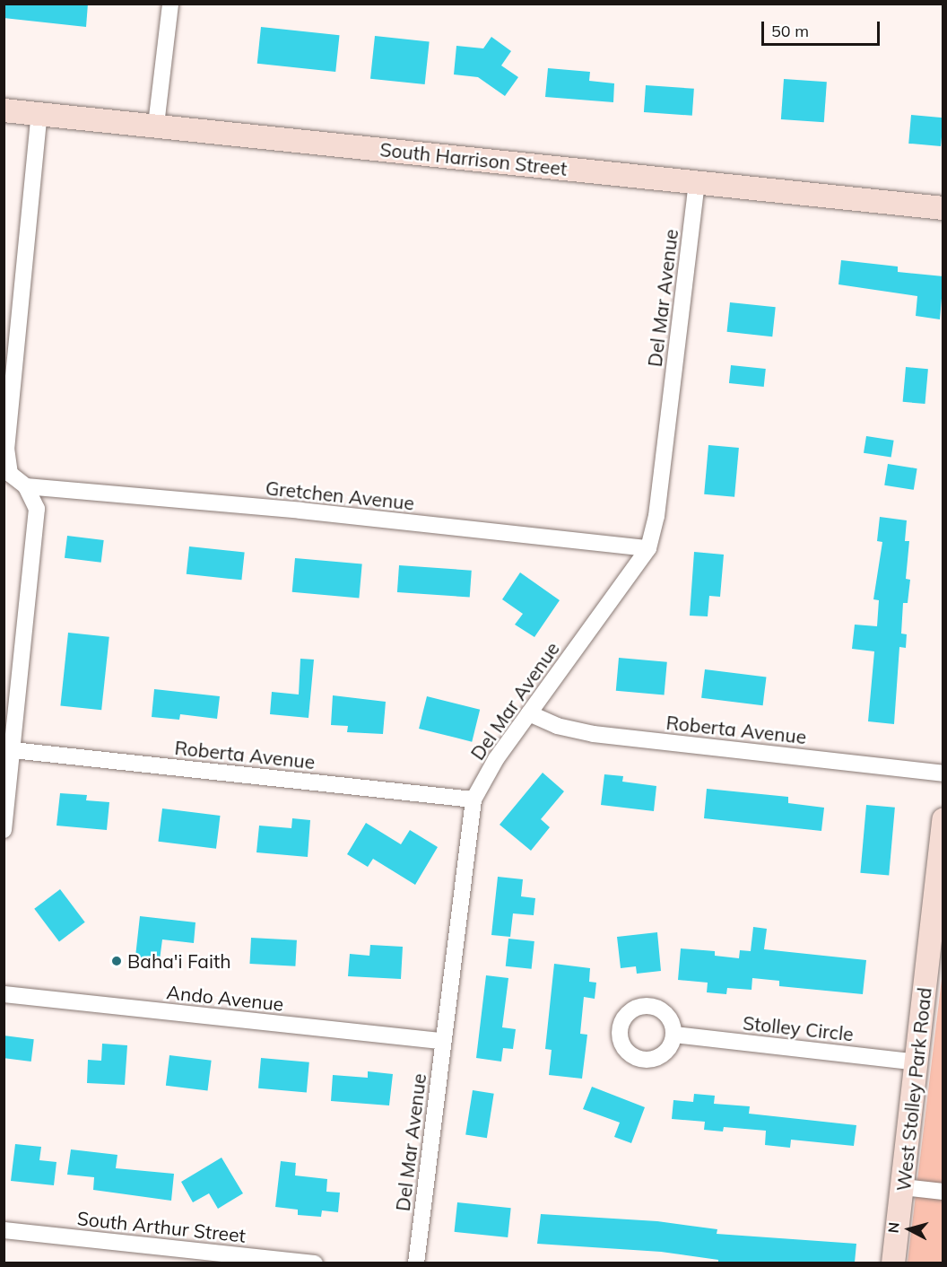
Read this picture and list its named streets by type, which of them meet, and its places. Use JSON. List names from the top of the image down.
{
  "streets": {
    "main road": ["South Harrison Street", "West Stolley Park Road"],
    "street": [
      "Del Mar Avenue",
      "Gretchen Avenue",
      "Roberta Avenue",
      "Ando Avenue",
      "Stolley Circle",
      "South Arthur Street"
    ]
  },
  "crossings": [
    ["South Harrison Street", "Del Mar Avenue"],
    ["Del Mar Avenue", "Gretchen Avenue"],
    ["Del Mar Avenue", "Roberta Avenue"],
    ["Del Mar Avenue", "Ando Avenue"],
    ["Stolley Circle", "West Stolley Park Road"]
  ],
  "places": ["Baha'i Faith"],
  "scale_bar": "50 m",
  "north": "left"
}
